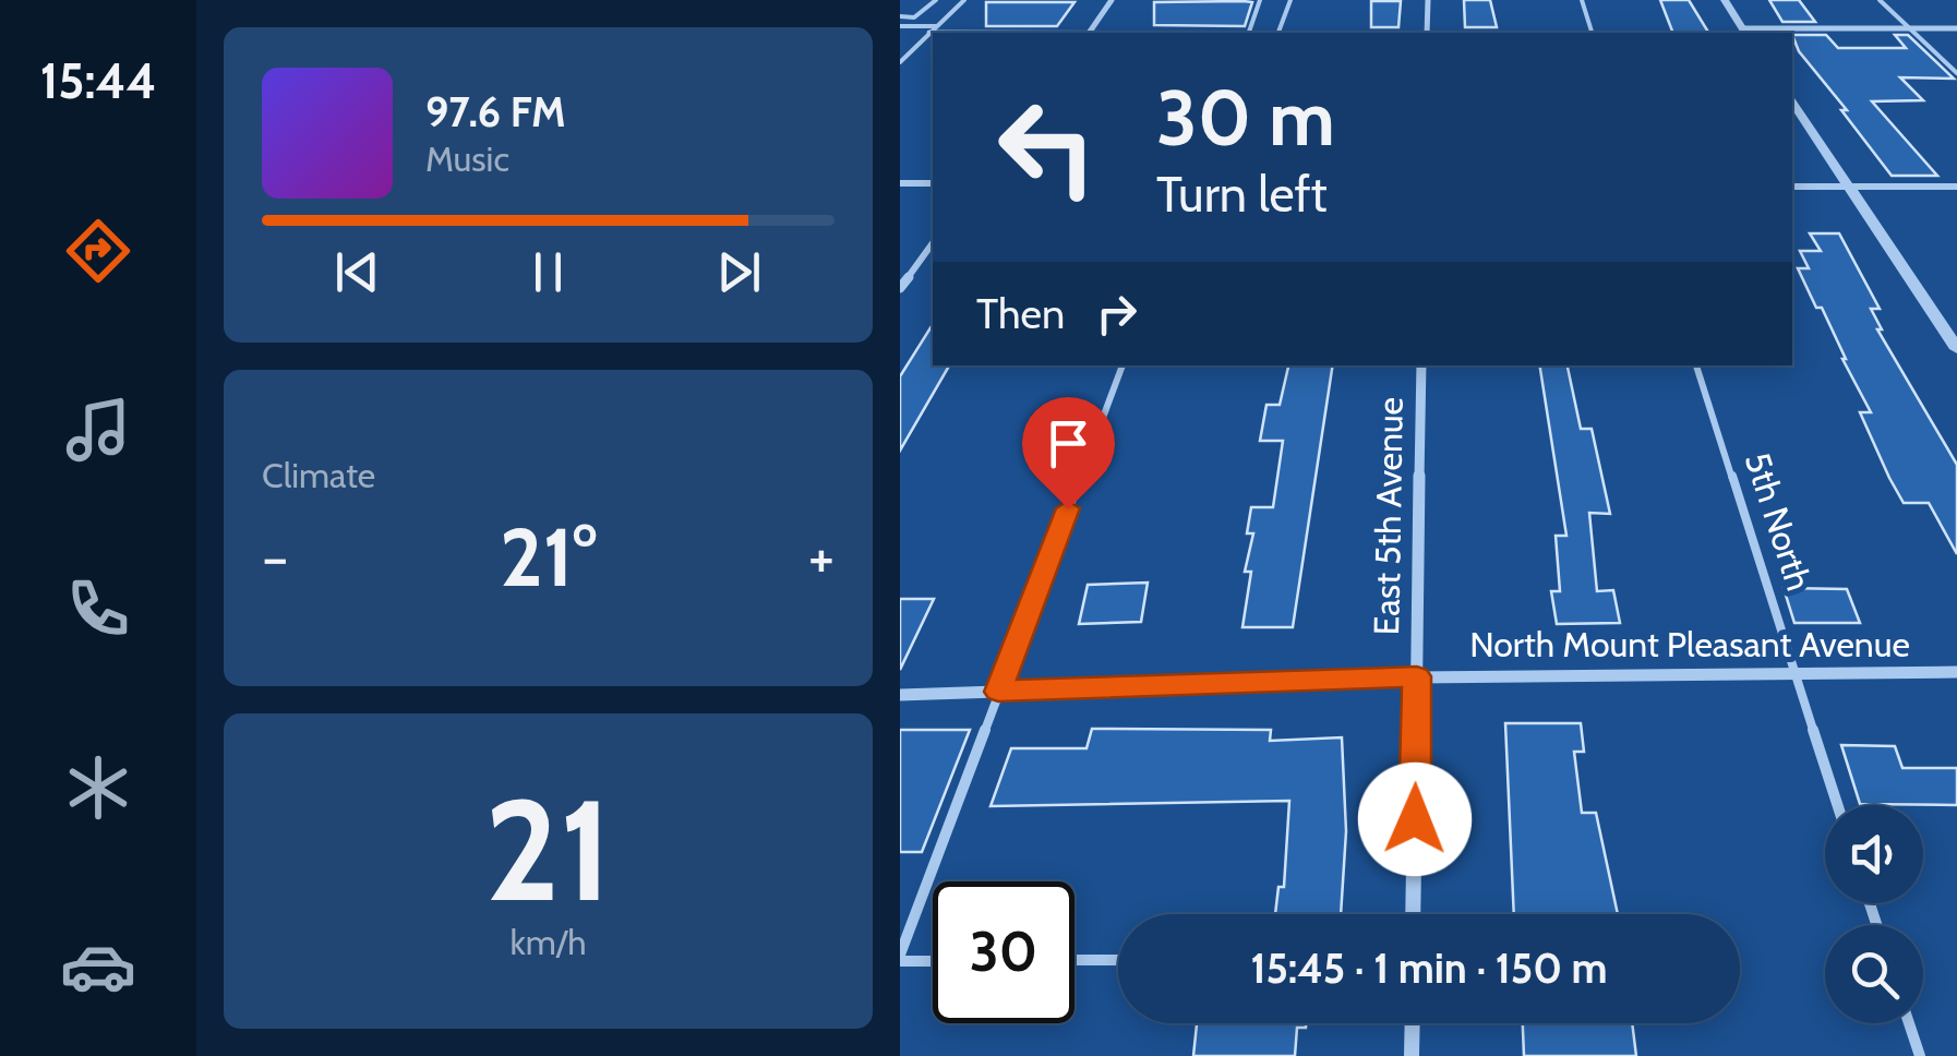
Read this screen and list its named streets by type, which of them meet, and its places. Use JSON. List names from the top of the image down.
{
  "streets": {
    "street": ["East 5th Avenue", "North Mount Pleasant Avenue"],
    "lane": ["5th North"]
  },
  "crossings": [
    ["East 5th Avenue", "North Mount Pleasant Avenue"],
    ["5th North", "North Mount Pleasant Avenue"]
  ],
  "page": {
    "tabs": "15:44",
    "turn": ["30 m", "Turn left"],
    "song": ["97.6 FM", "Music"],
    "then": "Then",
    "tile": [
      "Climate",
      ["21", "km/h"]
    ],
    "heat": ["−", "21°", "+"],
    "limit": "30",
    "trip": "15:45 · 1 min · 150 m"
  }
}
